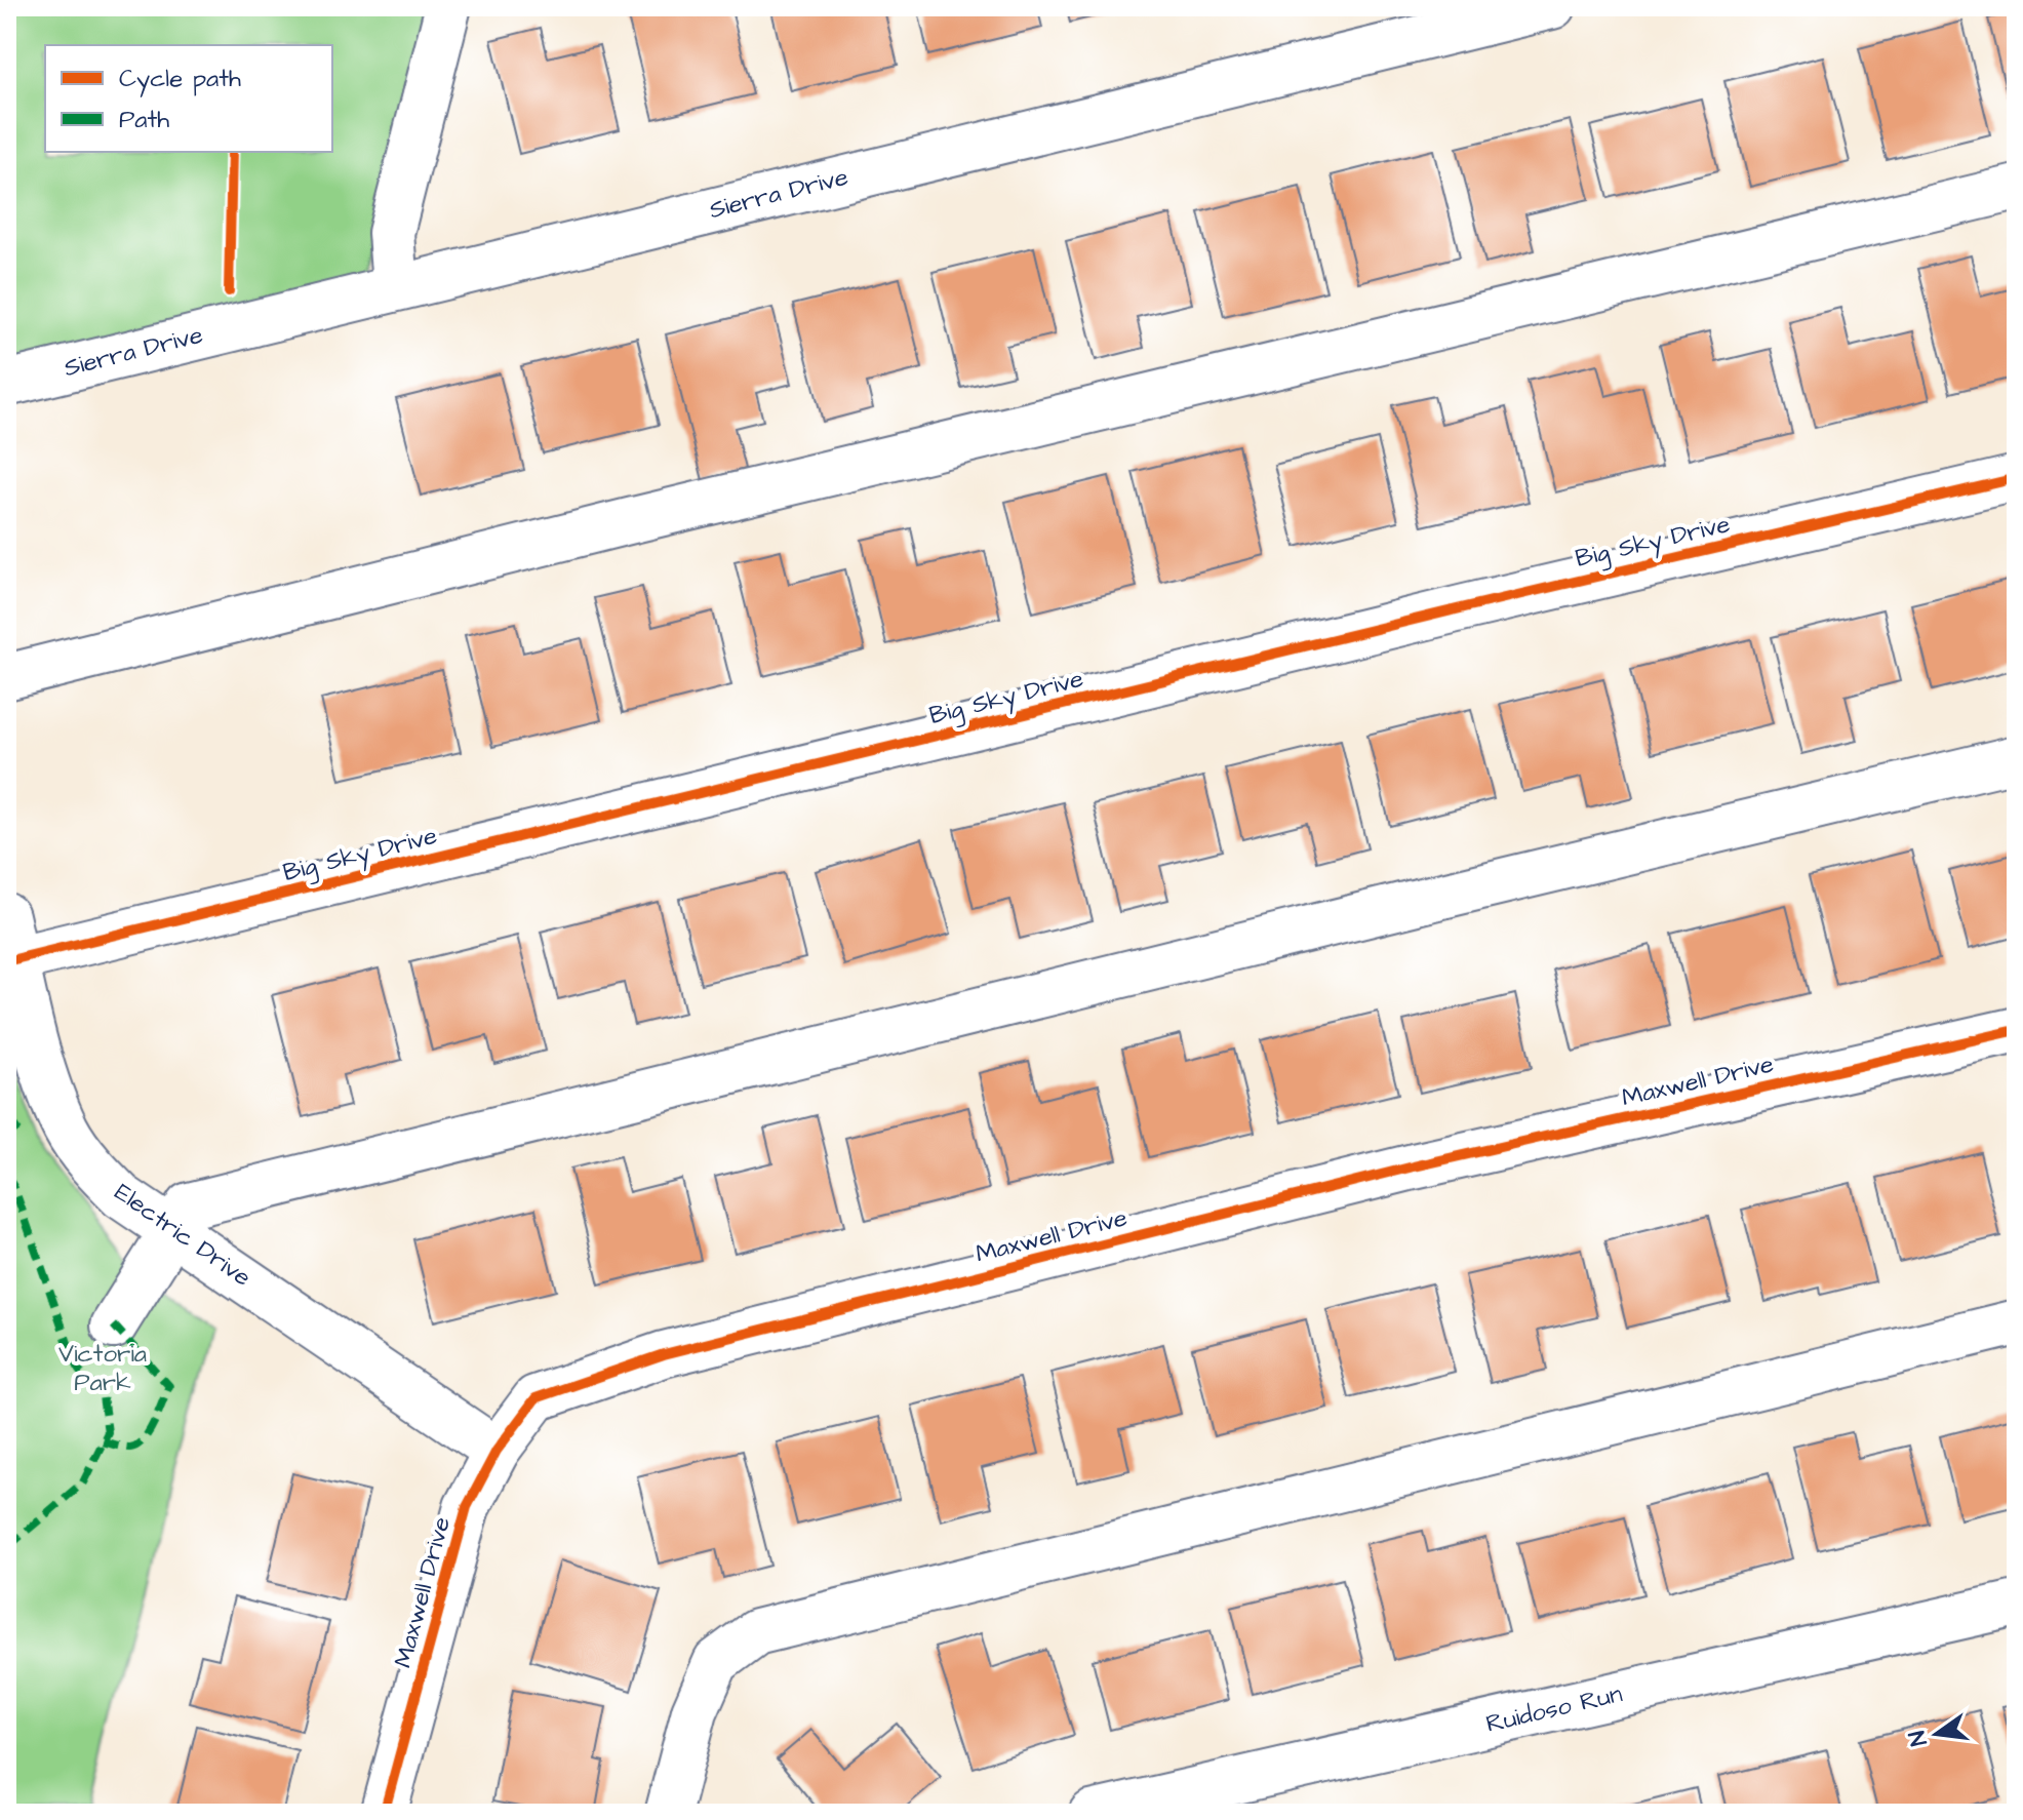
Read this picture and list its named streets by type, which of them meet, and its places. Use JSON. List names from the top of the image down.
{
  "streets": {
    "street": [
      "Sierra Drive",
      "Big Sky Drive",
      "Maxwell Drive",
      "Electric Drive",
      "Ruidoso Run"
    ]
  },
  "crossings": [
    ["Big Sky Drive", "Electric Drive"],
    ["Maxwell Drive", "Electric Drive"]
  ],
  "parks": ["Victoria Park"],
  "legend": ["Cycle path", "Path"],
  "north": "left"
}
